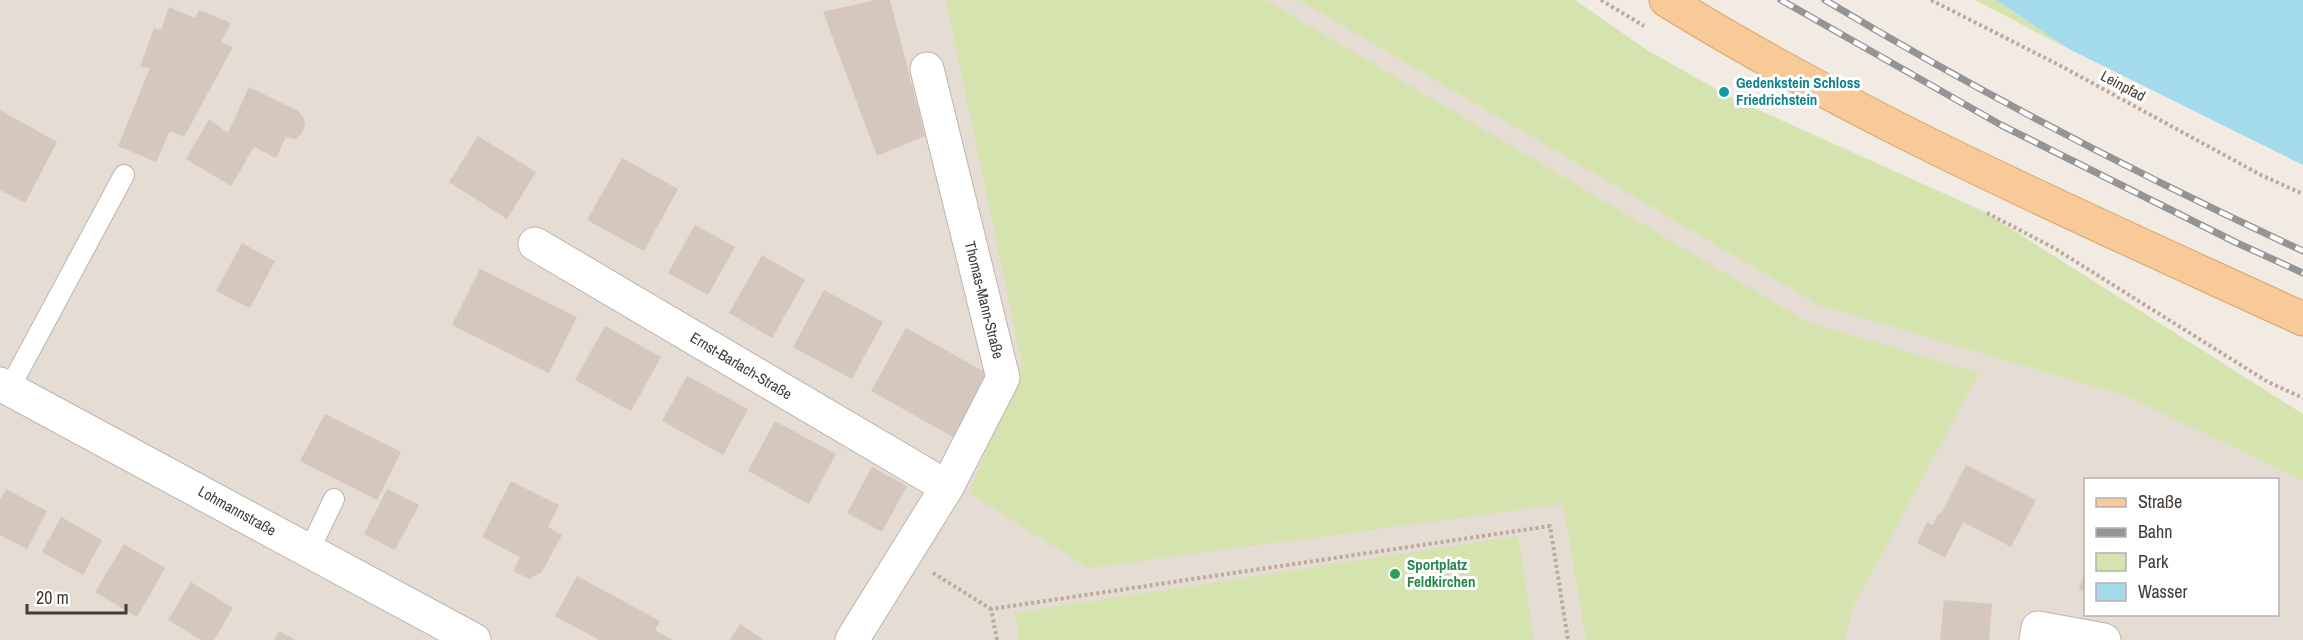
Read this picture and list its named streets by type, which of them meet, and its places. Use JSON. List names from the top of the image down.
{
  "streets": {
    "street": ["Thomas-Mann-Straße", "Ernst-Barlach-Straße", "Lohmannstraße"],
    "path": ["Leinpfad"]
  },
  "crossings": [
    ["Thomas-Mann-Straße", "Ernst-Barlach-Straße"]
  ],
  "places": ["Gedenkstein Schloss Friedrichstein", "Sportplatz Feldkirchen"],
  "legend": [
    "Straße",
    "Bahn",
    "Park",
    "Wasser"
  ],
  "scale_bar": "20 m"
}
